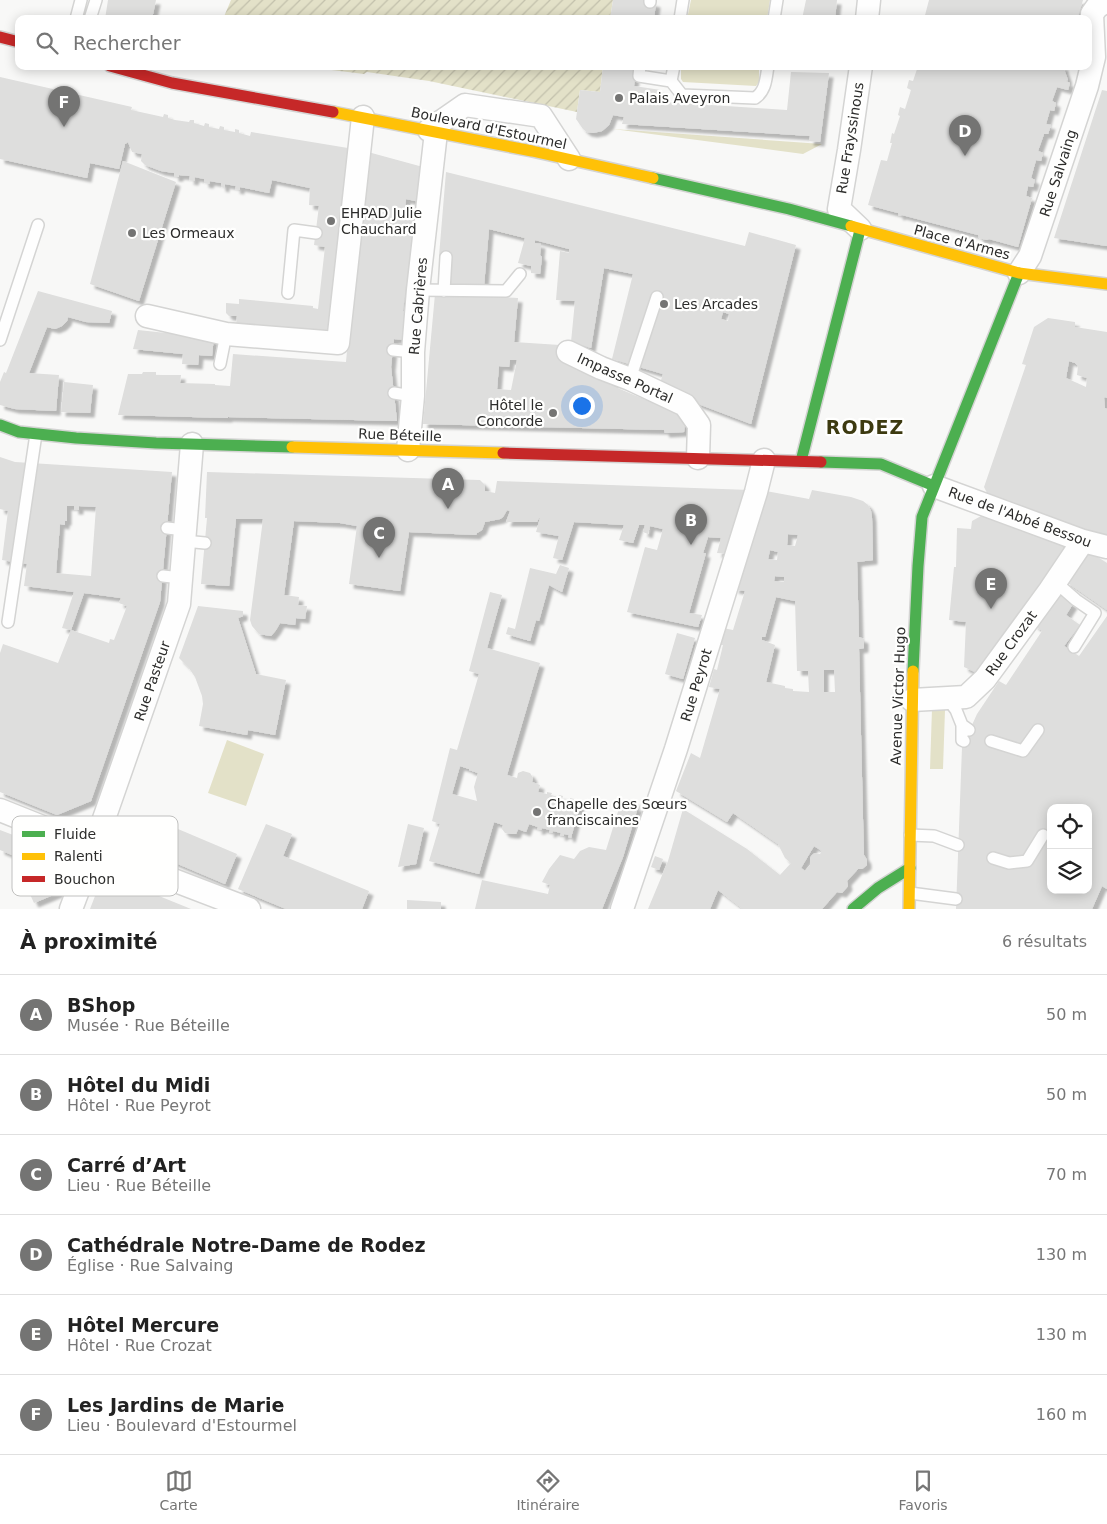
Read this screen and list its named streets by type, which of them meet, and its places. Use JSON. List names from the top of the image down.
{
  "streets": {
    "main road": [
      "Boulevard d'Estourmel",
      "Place d'Armes",
      "Rue Béteille",
      "Avenue Victor Hugo"
    ],
    "street": [
      "Rue Frayssinous",
      "Rue Salvaing",
      "Rue Cabrières",
      "Impasse Portal",
      "Rue de l'Abbé Bessou",
      "Rue Crozat",
      "Rue Pasteur",
      "Rue Peyrot"
    ]
  },
  "crossings": [
    ["Boulevard d'Estourmel", "Rue Frayssinous"],
    ["Boulevard d'Estourmel", "Place d'Armes"],
    ["Boulevard d'Estourmel", "Rue Cabrières"],
    ["Rue Frayssinous", "Place d'Armes"],
    ["Rue Salvaing", "Place d'Armes"],
    ["Place d'Armes", "Rue de l'Abbé Bessou"],
    ["Place d'Armes", "Avenue Victor Hugo"],
    ["Rue Cabrières", "Rue Béteille"],
    ["Impasse Portal", "Rue Béteille"],
    ["Rue Béteille", "Rue Pasteur"],
    ["Rue Béteille", "Rue Peyrot"],
    ["Rue de l'Abbé Bessou", "Rue Crozat"],
    ["Rue de l'Abbé Bessou", "Avenue Victor Hugo"],
    ["Rue Crozat", "Avenue Victor Hugo"]
  ],
  "districts": ["RODEZ"],
  "places": [
    "Palais Aveyron",
    "EHPAD Julie Chauchard",
    "Les Ormeaux",
    "Les Arcades",
    "Hôtel le Concorde",
    "Chapelle des Sœurs franciscaines"
  ],
  "legend": ["Fluide", "Ralenti", "Bouchon"],
  "page": {
    "search": "Rechercher",
    "pins": [
      "F",
      "D",
      "A",
      "B",
      "C",
      "E"
    ],
    "heading": ["À proximité", "6 résultats"],
    "list": [
      {
        "mark": "A",
        "name": "BShop",
        "note": "Musée · Rue Béteille",
        "value": "50 m"
      },
      {
        "mark": "B",
        "name": "Hôtel du Midi",
        "note": "Hôtel · Rue Peyrot",
        "value": "50 m"
      },
      {
        "mark": "C",
        "name": "Carré d’Art",
        "note": "Lieu · Rue Béteille",
        "value": "70 m"
      },
      {
        "mark": "D",
        "name": "Cathédrale Notre-Dame de Rodez",
        "note": "Église · Rue Salvaing",
        "value": "130 m"
      },
      {
        "mark": "E",
        "name": "Hôtel Mercure",
        "note": "Hôtel · Rue Crozat",
        "value": "130 m"
      },
      {
        "mark": "F",
        "name": "Les Jardins de Marie",
        "note": "Lieu · Boulevard d'Estourmel",
        "value": "160 m"
      }
    ],
    "nav": ["Carte", "Itinéraire", "Favoris"]
  }
}
